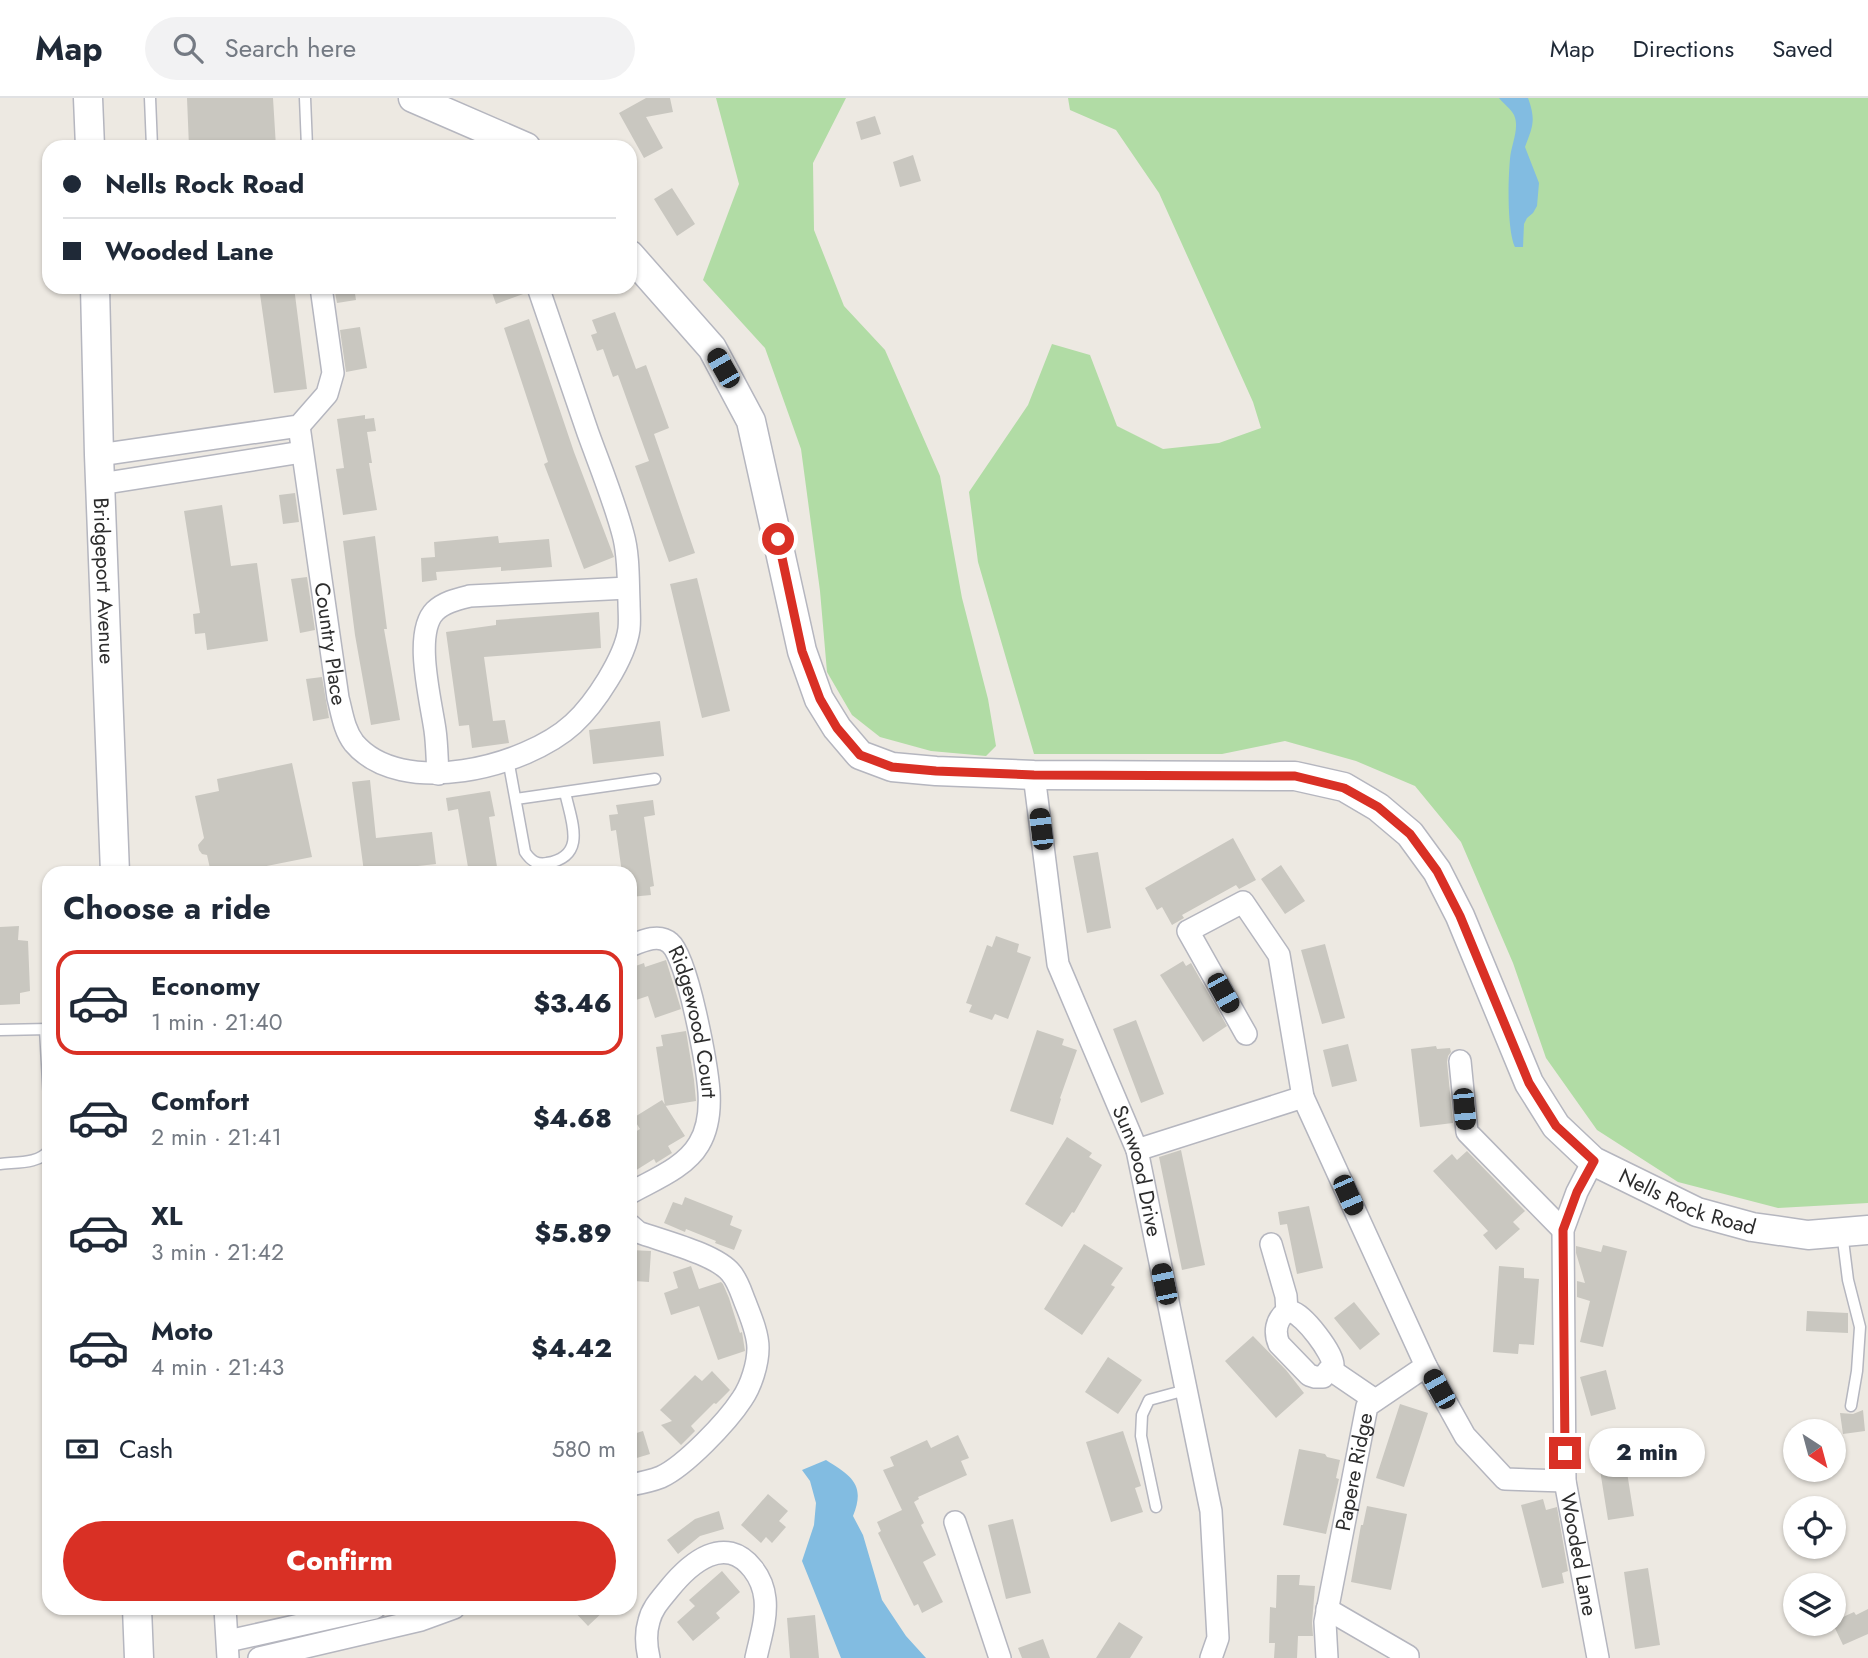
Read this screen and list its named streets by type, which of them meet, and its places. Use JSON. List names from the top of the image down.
{
  "streets": {
    "main road": ["Bridgeport Avenue", "Nells Rock Road"],
    "street": [
      "Country Place",
      "Ridgewood Court",
      "Sunwood Drive",
      "Papere Ridge",
      "Wooded Lane"
    ]
  },
  "crossings": [
    ["Sunwood Drive", "Nells Rock Road"],
    ["Nells Rock Road", "Wooded Lane"]
  ],
  "north": "bottom right",
  "page": {
    "header": "Map",
    "search": "Search here",
    "nav": ["Map", "Directions", "Saved"],
    "banner": ["Nells Rock Road", "Wooded Lane"],
    "heading": "Choose a ride",
    "list": [
      {
        "name": "Economy",
        "note": "1 min · 21:40",
        "value": "$3.46"
      },
      {
        "name": "Comfort",
        "note": "2 min · 21:41",
        "value": "$4.68"
      },
      {
        "name": "XL",
        "note": "3 min · 21:42",
        "value": "$5.89"
      },
      {
        "name": "Moto",
        "note": "4 min · 21:43",
        "value": "$4.42"
      }
    ],
    "pay": ["Cash", "580 m"],
    "bubble": "2 min",
    "buttons": "Confirm"
  }
}
